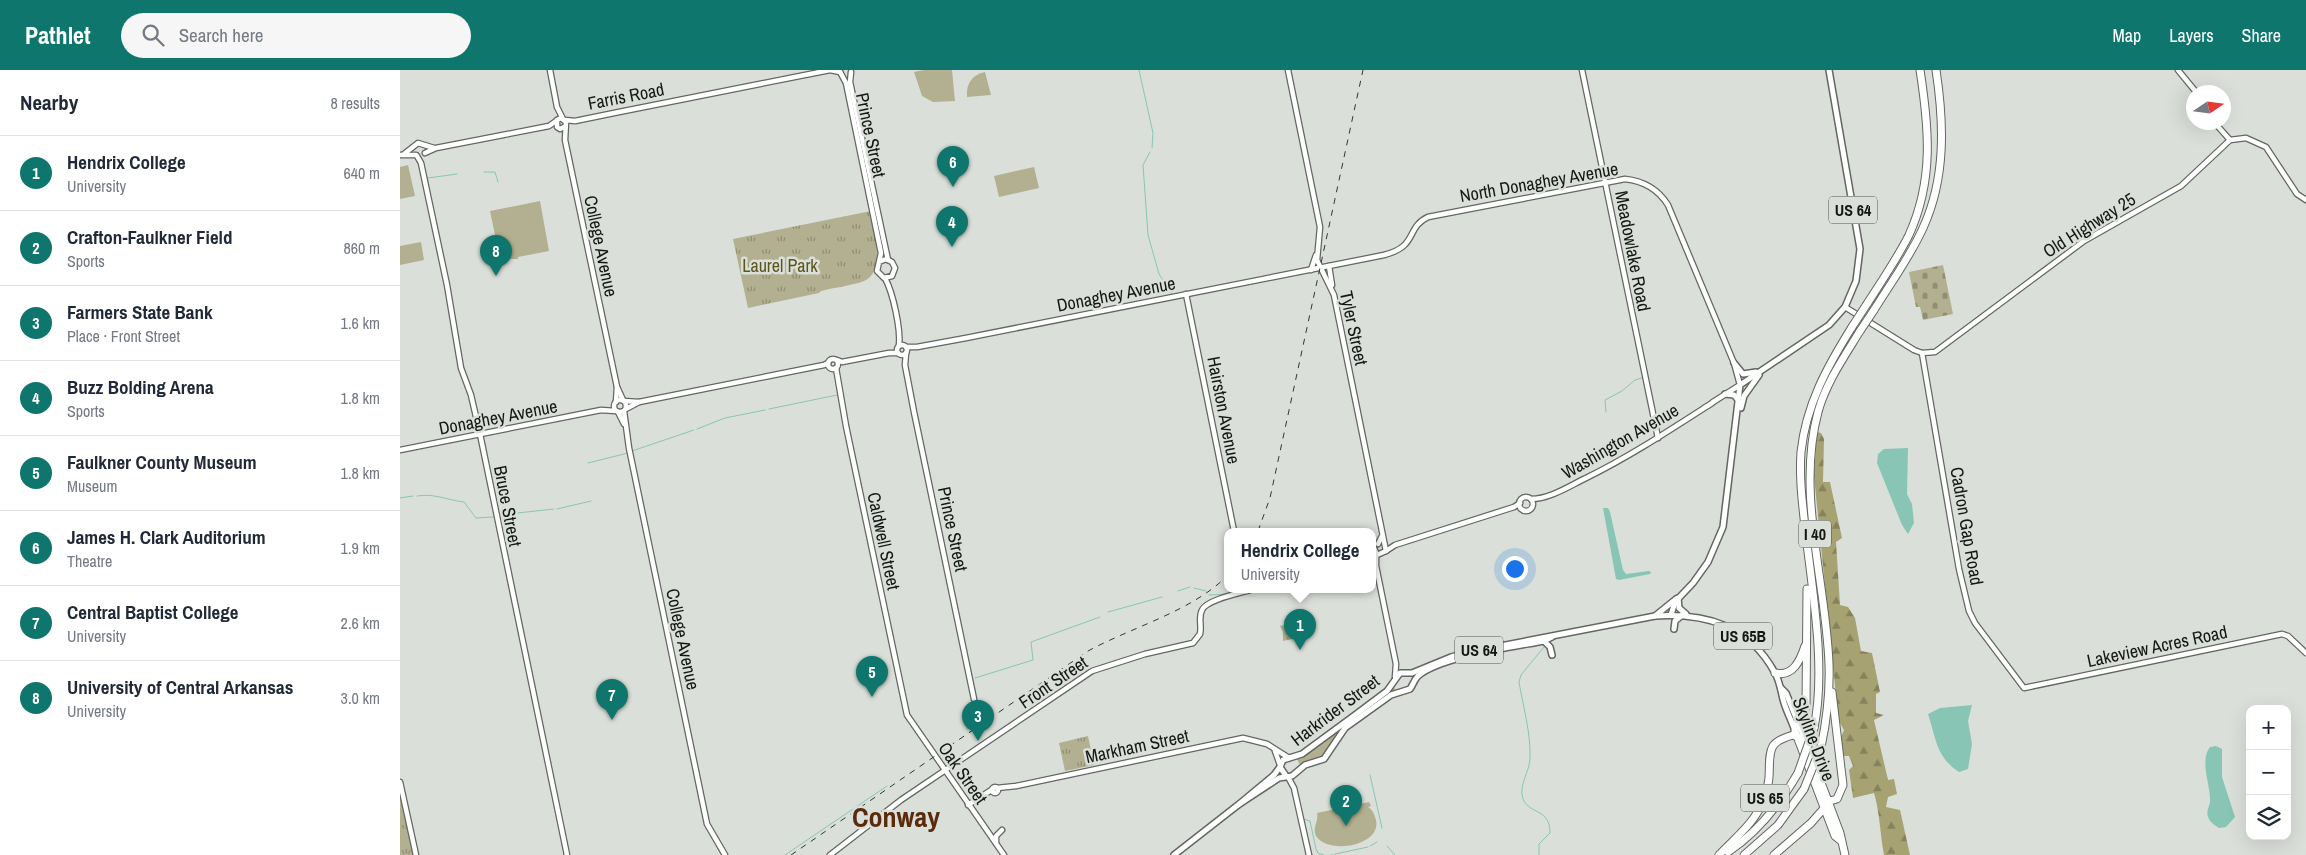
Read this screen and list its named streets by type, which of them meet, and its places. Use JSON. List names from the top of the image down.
{
  "streets": {
    "highway": [
      "I 40",
      "US 65B",
      "Skyline Drive",
      "US 65"
    ],
    "main road": ["US 64", "Harkrider Street"],
    "street": [
      "Farris Road",
      "Prince Street",
      "North Donaghey Avenue",
      "Old Highway 25",
      "College Avenue",
      "Meadowlake Road",
      "Donaghey Avenue",
      "Tyler Street",
      "Hairston Avenue",
      "Washington Avenue",
      "Bruce Street",
      "Cadron Gap Road",
      "Caldwell Street",
      "Lakeview Acres Road",
      "Front Street",
      "Markham Street",
      "Oak Street"
    ]
  },
  "crossings": [
    ["Farris Road", "Prince Street"],
    ["Farris Road", "College Avenue"],
    ["Farris Road", "Bruce Street"],
    ["Prince Street", "Donaghey Avenue"],
    ["North Donaghey Avenue", "US 64"],
    ["North Donaghey Avenue", "Meadowlake Road"],
    ["North Donaghey Avenue", "Donaghey Avenue"],
    ["North Donaghey Avenue", "Tyler Street"],
    ["North Donaghey Avenue", "Washington Avenue"],
    ["US 64", "Washington Avenue"],
    ["US 64", "Harkrider Street"],
    ["US 64", "Skyline Drive"],
    ["Old Highway 25", "Cadron Gap Road"],
    ["College Avenue", "Donaghey Avenue"],
    ["Meadowlake Road", "Washington Avenue"],
    ["Donaghey Avenue", "Tyler Street"],
    ["Donaghey Avenue", "Hairston Avenue"],
    ["Donaghey Avenue", "Bruce Street"],
    ["Cadron Gap Road", "Lakeview Acres Road"],
    ["Caldwell Street", "Oak Street"],
    ["Front Street", "Oak Street"],
    ["Harkrider Street", "Markham Street"],
    ["Skyline Drive", "US 65"],
    ["Markham Street", "Oak Street"]
  ],
  "districts": ["Conway"],
  "parks": ["Laurel Park"],
  "north": "right",
  "page": {
    "header": "Pathlet",
    "search": "Search here",
    "nav": ["Map", "Layers", "Share"],
    "heading": ["Nearby", "8 results"],
    "list": [
      {
        "mark": "1",
        "name": "Hendrix College",
        "note": "University",
        "value": "640 m"
      },
      {
        "mark": "2",
        "name": "Crafton-Faulkner Field",
        "note": "Sports",
        "value": "860 m"
      },
      {
        "mark": "3",
        "name": "Farmers State Bank",
        "note": "Place · Front Street",
        "value": "1.6 km"
      },
      {
        "mark": "4",
        "name": "Buzz Bolding Arena",
        "note": "Sports",
        "value": "1.8 km"
      },
      {
        "mark": "5",
        "name": "Faulkner County Museum",
        "note": "Museum",
        "value": "1.8 km"
      },
      {
        "mark": "6",
        "name": "James H. Clark Auditorium",
        "note": "Theatre",
        "value": "1.9 km"
      },
      {
        "mark": "7",
        "name": "Central Baptist College",
        "note": "University",
        "value": "2.6 km"
      },
      {
        "mark": "8",
        "name": "University of Central Arkansas",
        "note": "University",
        "value": "3.0 km"
      }
    ],
    "pins": [
      "6",
      "4",
      "8",
      "1",
      "5",
      "7",
      "3",
      "2"
    ],
    "popup": ["Hendrix College", "University"],
    "map_buttons": ["+", "−"]
  }
}
